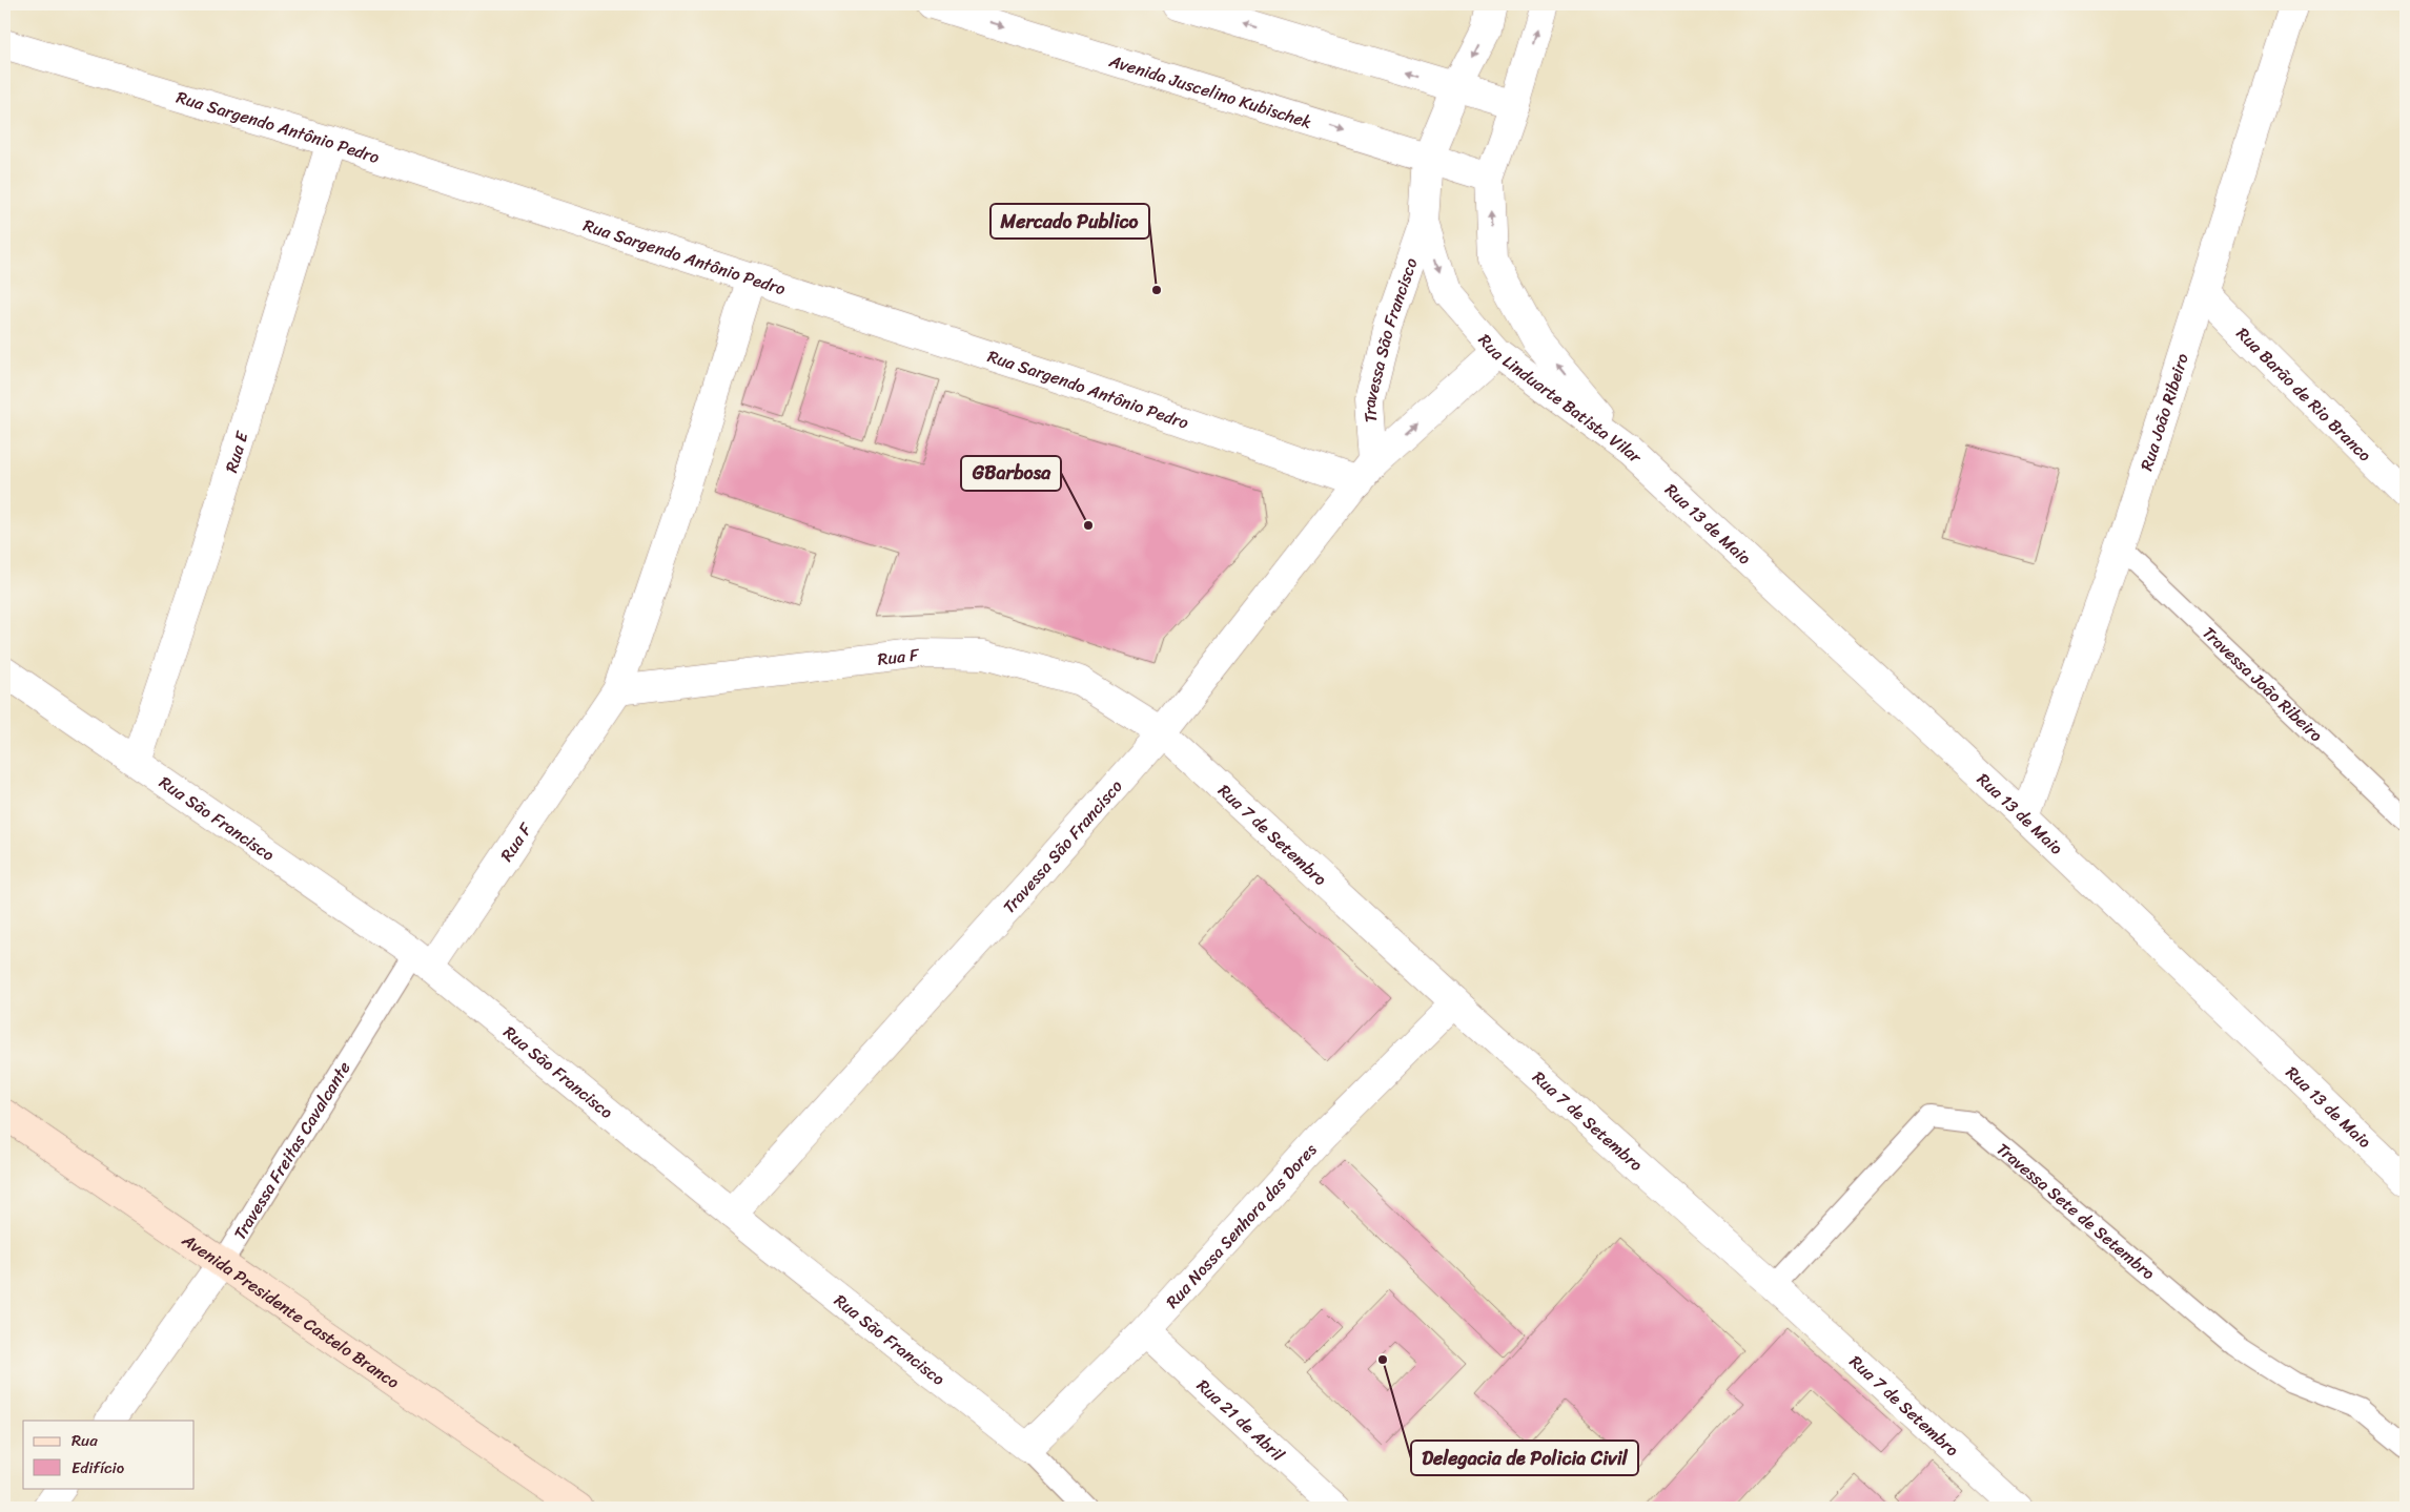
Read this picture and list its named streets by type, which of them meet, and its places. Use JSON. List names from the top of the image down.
{
  "streets": {
    "main road": ["Avenida Presidente Castelo Branco"],
    "street": [
      "Avenida Juscelino Kubischek",
      "Rua Sargendo Antônio Pedro",
      "Travessa São Francisco",
      "Rua Linduarte Batista Vilar",
      "Rua Barão de Rio Branco",
      "Rua João Ribeiro",
      "Rua E",
      "Rua 13 de Maio",
      "Rua F",
      "Rua São Francisco",
      "Rua 7 de Setembro",
      "Travessa Freitas Cavalcante",
      "Rua Nossa Senhora das Dores",
      "Rua 21 de Abril"
    ],
    "lane": ["Travessa João Ribeiro", "Travessa Sete de Setembro"]
  },
  "crossings": [
    ["Avenida Juscelino Kubischek", "Rua Linduarte Batista Vilar"],
    ["Rua Sargendo Antônio Pedro", "Travessa São Francisco"],
    ["Rua Sargendo Antônio Pedro", "Rua E"],
    ["Rua Sargendo Antônio Pedro", "Rua F"],
    ["Travessa São Francisco", "Rua Linduarte Batista Vilar"],
    ["Travessa São Francisco", "Rua F"],
    ["Travessa São Francisco", "Rua São Francisco"],
    ["Travessa São Francisco", "Rua 7 de Setembro"],
    ["Rua Linduarte Batista Vilar", "Rua 13 de Maio"],
    ["Rua Barão de Rio Branco", "Rua João Ribeiro"],
    ["Rua João Ribeiro", "Rua 13 de Maio"],
    ["Rua João Ribeiro", "Travessa João Ribeiro"],
    ["Rua E", "Rua São Francisco"],
    ["Rua F", "Rua São Francisco"],
    ["Rua F", "Rua 7 de Setembro"],
    ["Rua F", "Travessa Freitas Cavalcante"],
    ["Rua São Francisco", "Travessa Freitas Cavalcante"],
    ["Rua São Francisco", "Rua Nossa Senhora das Dores"],
    ["Rua 7 de Setembro", "Travessa Sete de Setembro"],
    ["Rua 7 de Setembro", "Rua Nossa Senhora das Dores"],
    ["Travessa Freitas Cavalcante", "Avenida Presidente Castelo Branco"],
    ["Rua Nossa Senhora das Dores", "Rua 21 de Abril"]
  ],
  "places": ["Mercado Publico", "GBarbosa", "Delegacia de Policia Civil"],
  "legend": ["Rua", "Edifício"]
}
